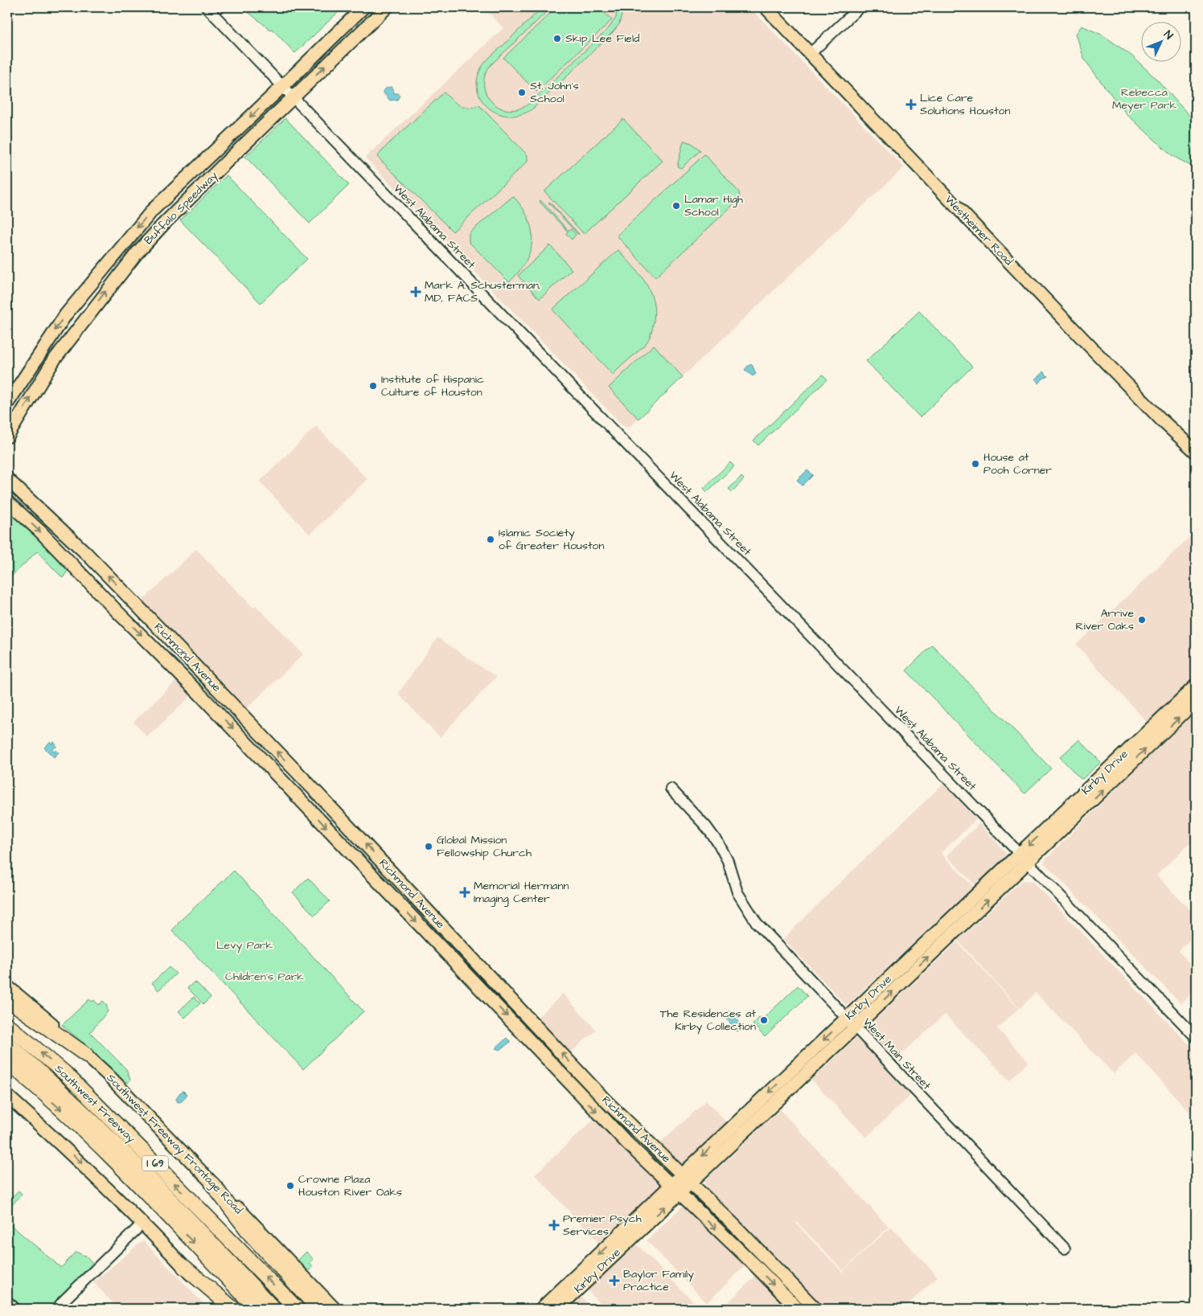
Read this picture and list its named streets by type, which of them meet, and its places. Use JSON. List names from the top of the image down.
{
  "streets": {
    "highway": ["Southwest Freeway", "I 69"],
    "main road": [
      "Buffalo Speedway",
      "Westheimer Road",
      "Richmond Avenue",
      "Kirby Drive",
      "Southwest Freeway Frontage Road"
    ],
    "street": ["West Alabama Street", "West Main Street"]
  },
  "crossings": [
    ["Buffalo Speedway", "West Alabama Street"],
    ["West Alabama Street", "Kirby Drive"],
    ["Richmond Avenue", "Kirby Drive"],
    ["Kirby Drive", "West Main Street"]
  ],
  "parks": ["Rebecca Meyer Park", "Levy Park", "Children's Park"],
  "places": {
    "other": [
      "Skip Lee Field",
      "St. John's School",
      "Lamar High School",
      "Institute of Hispanic Culture of Houston",
      "House at Pooh Corner",
      "Islamic Society of Greater Houston",
      "Arrive River Oaks",
      "Global Mission Fellowship Church",
      "The Residences at Kirby Collection",
      "Crowne Plaza Houston River Oaks"
    ],
    "health": [
      "Lice Care Solutions Houston",
      "Mark A. Schusterman, MD, FACS",
      "Memorial Hermann Imaging Center",
      "Premier Psych Services",
      "Baylor Family Practice"
    ]
  },
  "north": "top right"
}
